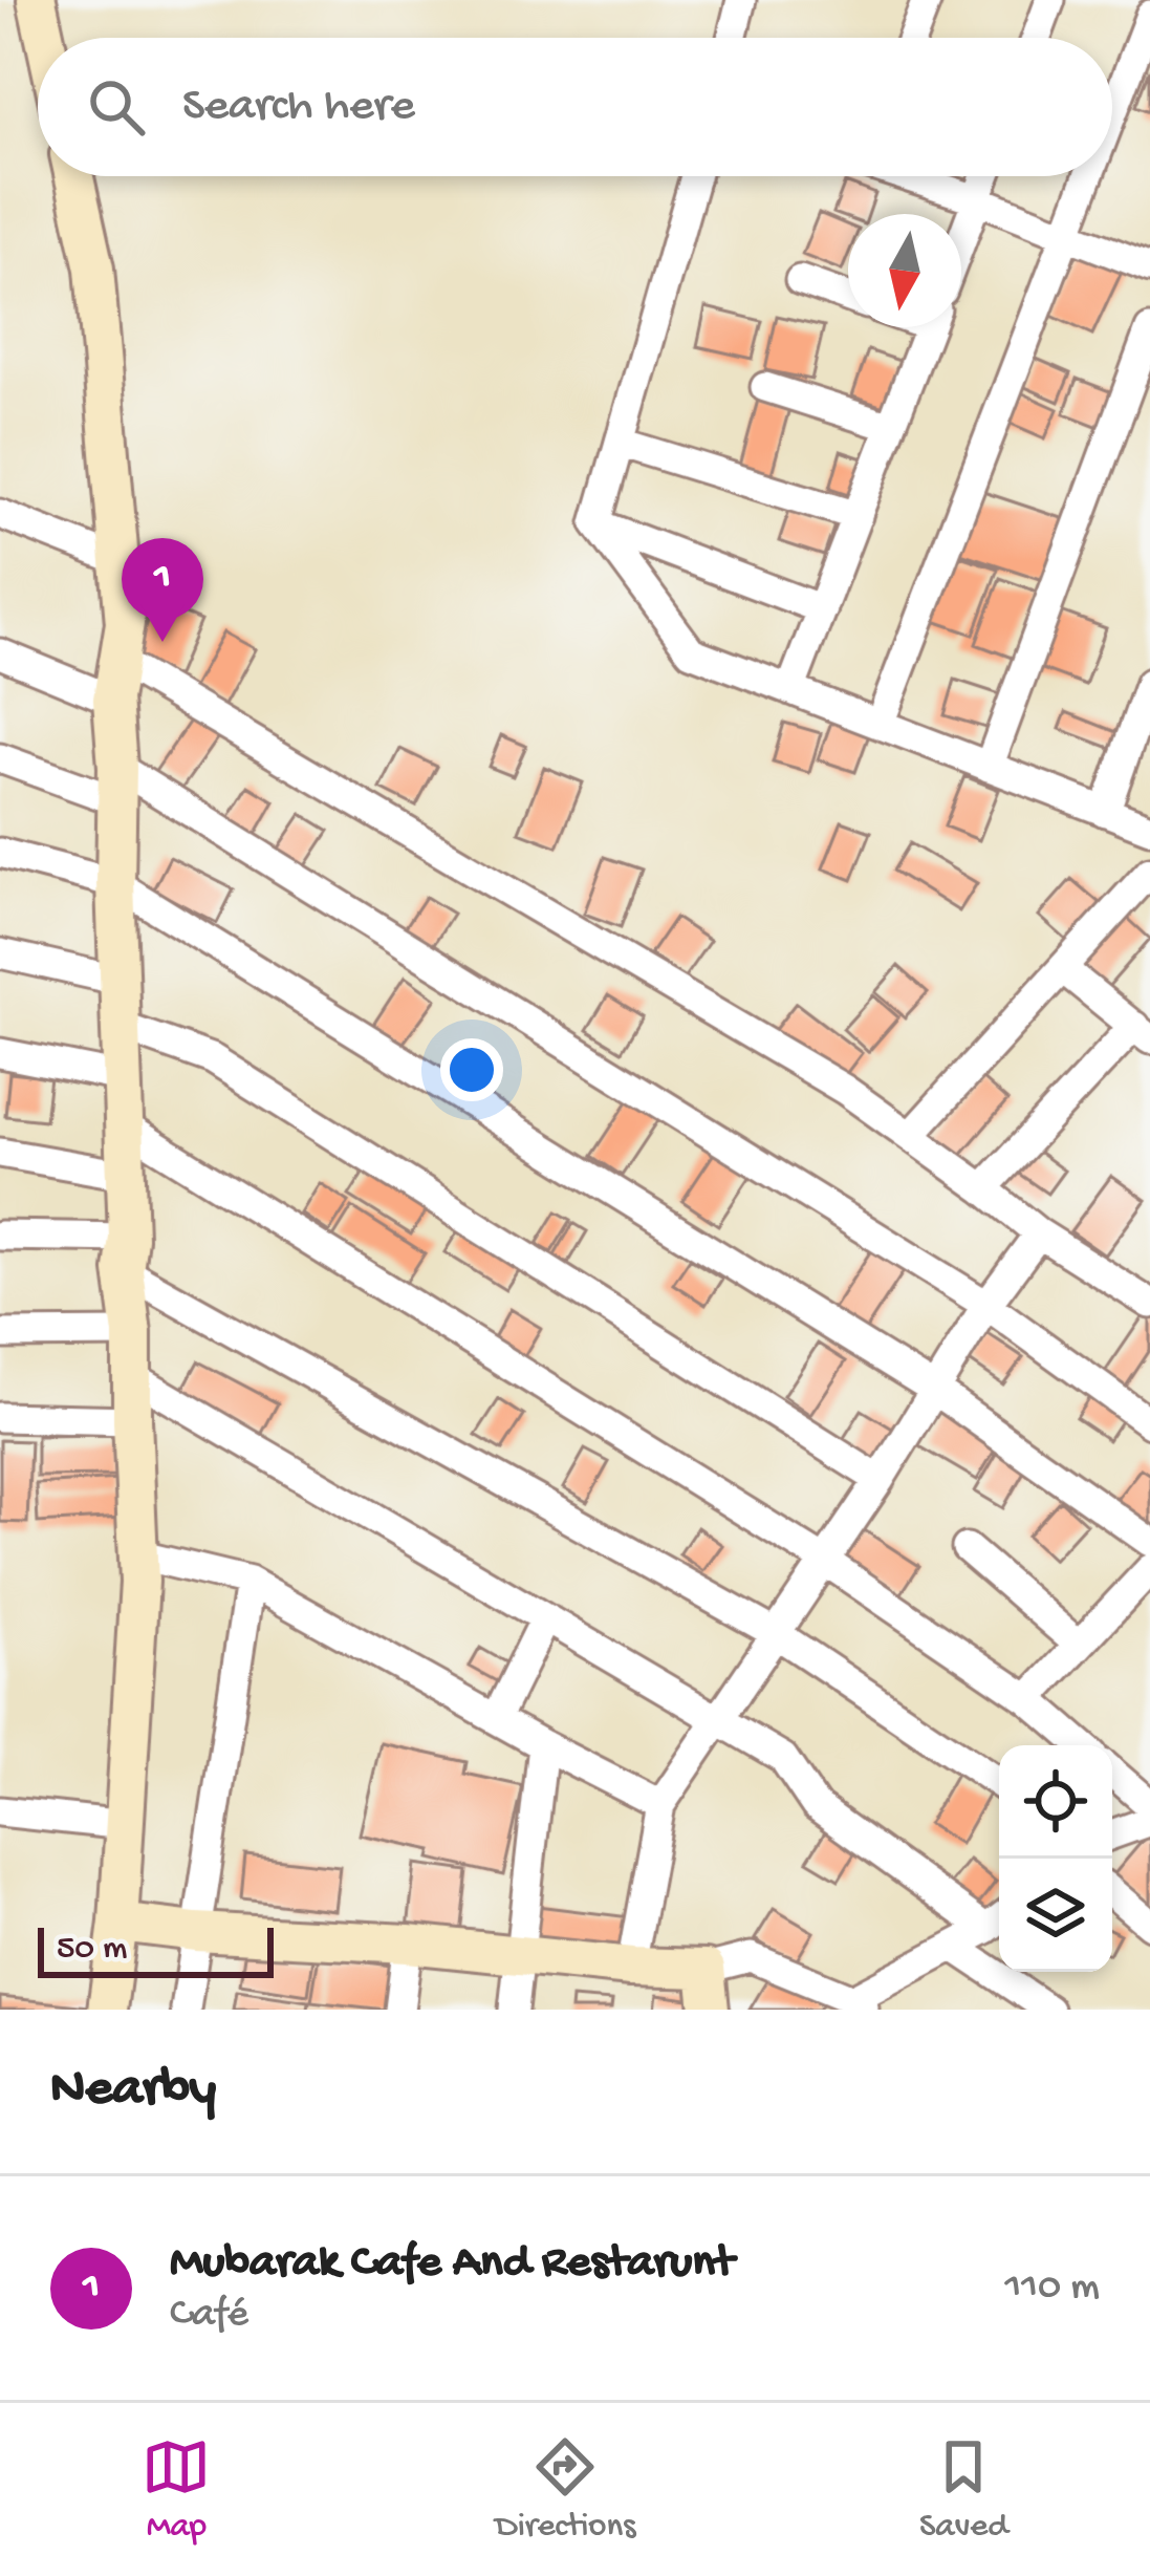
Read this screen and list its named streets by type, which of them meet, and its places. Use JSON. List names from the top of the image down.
{
  "scale_bar": "50 m",
  "north": "bottom",
  "page": {
    "search": "Search here",
    "pins": "1",
    "scale": "50 m",
    "heading": "Nearby",
    "list": [
      {
        "mark": "1",
        "name": "Mubarak Cafe And Restarunt",
        "note": "Café",
        "value": "110 m"
      }
    ],
    "nav": ["Map", "Directions", "Saved"]
  }
}
